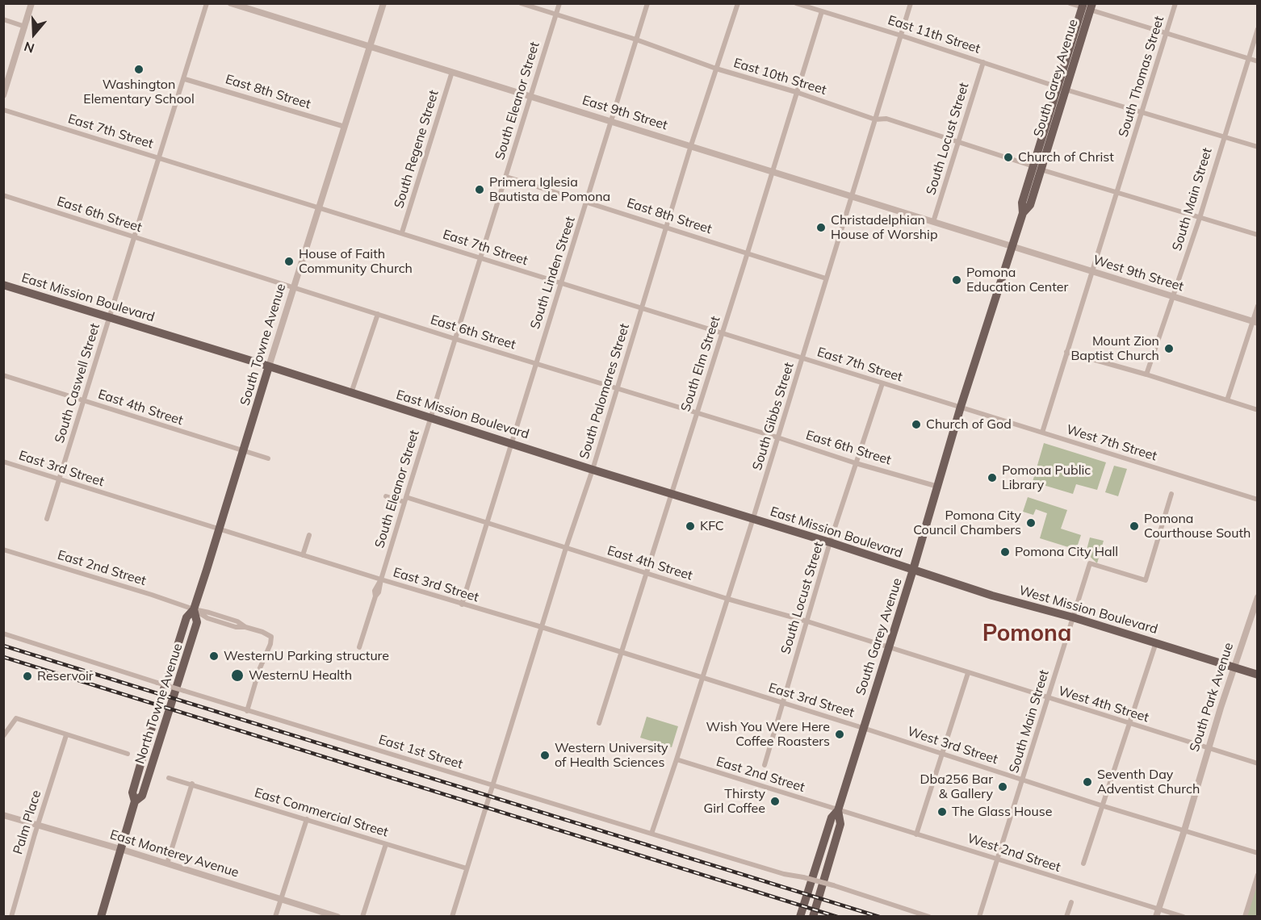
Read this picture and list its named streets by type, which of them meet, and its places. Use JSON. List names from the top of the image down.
{
  "streets": {
    "main road": [
      "South Garey Avenue",
      "East Mission Boulevard",
      "South Towne Avenue",
      "West Mission Boulevard",
      "North Towne Avenue"
    ],
    "street": [
      "East 11th Street",
      "East 10th Street",
      "South Thomas Street",
      "East 8th Street",
      "South Eleanor Street",
      "East 9th Street",
      "East 7th Street",
      "South Locust Street",
      "South Regene Street",
      "South Main Street",
      "East 6th Street",
      "South Linden Street",
      "West 9th Street",
      "South Elm Street",
      "South Caswell Street",
      "South Palomares Street",
      "East 4th Street",
      "South Gibbs Street",
      "West 7th Street",
      "East 3rd Street",
      "East 2nd Street",
      "South Park Avenue",
      "West 4th Street",
      "West 3rd Street",
      "East 1st Street",
      "East Commercial Street",
      "Palm Place",
      "West 2nd Street",
      "East Monterey Avenue"
    ]
  },
  "crossings": [
    ["East 11th Street", "South Thomas Street"],
    ["East 11th Street", "South Garey Avenue"],
    ["East 11th Street", "South Locust Street"],
    ["East 11th Street", "South Main Street"],
    ["East 11th Street", "South Elm Street"],
    ["East 11th Street", "South Gibbs Street"],
    ["East 10th Street", "South Thomas Street"],
    ["East 10th Street", "South Garey Avenue"],
    ["East 10th Street", "South Eleanor Street"],
    ["East 10th Street", "South Locust Street"],
    ["East 10th Street", "South Main Street"],
    ["East 10th Street", "South Linden Street"],
    ["East 10th Street", "South Elm Street"],
    ["East 10th Street", "South Palomares Street"],
    ["East 10th Street", "South Gibbs Street"],
    ["South Thomas Street", "West 9th Street"],
    ["South Thomas Street", "West 7th Street"],
    ["South Garey Avenue", "East 9th Street"],
    ["South Garey Avenue", "East 7th Street"],
    ["South Garey Avenue", "East 6th Street"],
    ["South Garey Avenue", "West 9th Street"],
    ["South Garey Avenue", "East Mission Boulevard"],
    ["South Garey Avenue", "East 4th Street"],
    ["South Garey Avenue", "West 7th Street"],
    ["South Garey Avenue", "East 3rd Street"],
    ["South Garey Avenue", "East 2nd Street"],
    ["South Garey Avenue", "West Mission Boulevard"],
    ["South Garey Avenue", "West 4th Street"],
    ["South Garey Avenue", "West 3rd Street"],
    ["South Garey Avenue", "West 2nd Street"],
    ["East 8th Street", "South Eleanor Street"],
    ["East 8th Street", "South Linden Street"],
    ["East 8th Street", "South Towne Avenue"],
    ["East 8th Street", "South Elm Street"],
    ["East 8th Street", "South Caswell Street"],
    ["East 8th Street", "South Palomares Street"],
    ["East 8th Street", "South Gibbs Street"],
    ["South Eleanor Street", "East 9th Street"],
    ["South Eleanor Street", "East 7th Street"],
    ["South Eleanor Street", "East 6th Street"],
    ["South Eleanor Street", "East Mission Boulevard"],
    ["South Eleanor Street", "East 4th Street"],
    ["South Eleanor Street", "East 3rd Street"],
    ["East 9th Street", "South Locust Street"],
    ["East 9th Street", "South Regene Street"],
    ["East 9th Street", "South Linden Street"],
    ["East 9th Street", "West 9th Street"],
    ["East 9th Street", "South Towne Avenue"],
    ["East 9th Street", "South Elm Street"],
    ["East 9th Street", "South Palomares Street"],
    ["East 9th Street", "South Gibbs Street"],
    ["East 7th Street", "South Locust Street"],
    ["East 7th Street", "South Regene Street"],
    ["East 7th Street", "South Linden Street"],
    ["East 7th Street", "South Towne Avenue"],
    ["East 7th Street", "South Elm Street"],
    ["East 7th Street", "South Caswell Street"],
    ["East 7th Street", "South Palomares Street"],
    ["East 7th Street", "South Gibbs Street"],
    ["East 7th Street", "West 7th Street"],
    ["South Locust Street", "East 6th Street"],
    ["South Locust Street", "East Mission Boulevard"],
    ["South Locust Street", "East 4th Street"],
    ["South Locust Street", "East 3rd Street"],
    ["South Main Street", "West 9th Street"],
    ["South Main Street", "West Mission Boulevard"],
    ["South Main Street", "West 4th Street"],
    ["South Main Street", "West 3rd Street"],
    ["South Main Street", "West 2nd Street"],
    ["East 6th Street", "South Linden Street"],
    ["East 6th Street", "South Towne Avenue"],
    ["East 6th Street", "South Elm Street"],
    ["East 6th Street", "South Caswell Street"],
    ["East 6th Street", "South Palomares Street"],
    ["East 6th Street", "South Gibbs Street"],
    ["South Linden Street", "East Mission Boulevard"],
    ["South Linden Street", "East 4th Street"],
    ["South Linden Street", "East 3rd Street"],
    ["East Mission Boulevard", "South Towne Avenue"],
    ["East Mission Boulevard", "South Elm Street"],
    ["East Mission Boulevard", "South Caswell Street"],
    ["East Mission Boulevard", "South Palomares Street"],
    ["East Mission Boulevard", "South Gibbs Street"],
    ["East Mission Boulevard", "West Mission Boulevard"],
    ["South Towne Avenue", "East 4th Street"],
    ["South Towne Avenue", "East 3rd Street"],
    ["South Towne Avenue", "East 2nd Street"],
    ["South Towne Avenue", "North Towne Avenue"],
    ["South Elm Street", "East 4th Street"],
    ["South Elm Street", "East 3rd Street"],
    ["South Caswell Street", "East 4th Street"],
    ["South Caswell Street", "East 3rd Street"],
    ["South Palomares Street", "East 4th Street"],
    ["South Palomares Street", "East 3rd Street"],
    ["South Palomares Street", "East 1st Street"],
    ["South Palomares Street", "East Commercial Street"],
    ["East 4th Street", "South Gibbs Street"],
    ["East 4th Street", "West 4th Street"],
    ["South Gibbs Street", "East 3rd Street"],
    ["South Gibbs Street", "East 2nd Street"],
    ["South Gibbs Street", "East 1st Street"],
    ["East 3rd Street", "West 3rd Street"],
    ["East 2nd Street", "North Towne Avenue"],
    ["East 2nd Street", "East 1st Street"],
    ["East 2nd Street", "West 2nd Street"],
    ["West Mission Boulevard", "South Park Avenue"],
    ["South Park Avenue", "West 4th Street"],
    ["South Park Avenue", "West 3rd Street"],
    ["South Park Avenue", "West 2nd Street"],
    ["North Towne Avenue", "East Monterey Avenue"],
    ["Palm Place", "East Monterey Avenue"]
  ],
  "districts": ["Pomona"],
  "places": [
    "Washington Elementary School",
    "Church of Christ",
    "Primera Iglesia Bautista de Pomona",
    "Christadelphian House of Worship",
    "House of Faith Community Church",
    "Pomona Education Center",
    "Mount Zion Baptist Church",
    "Church of God",
    "Pomona Public Library",
    "Pomona City Council Chambers",
    "KFC",
    "Pomona Courthouse South",
    "Pomona City Hall",
    "WesternU Parking structure",
    "WesternU Health",
    "Reservoir",
    "Wish You Were Here Coffee Roasters",
    "Western University of Health Sciences",
    "Seventh Day Adventist Church",
    "Dba256 Bar & Gallery",
    "Thirsty Girl Coffee",
    "The Glass House"
  ],
  "north": "bottom"
}
